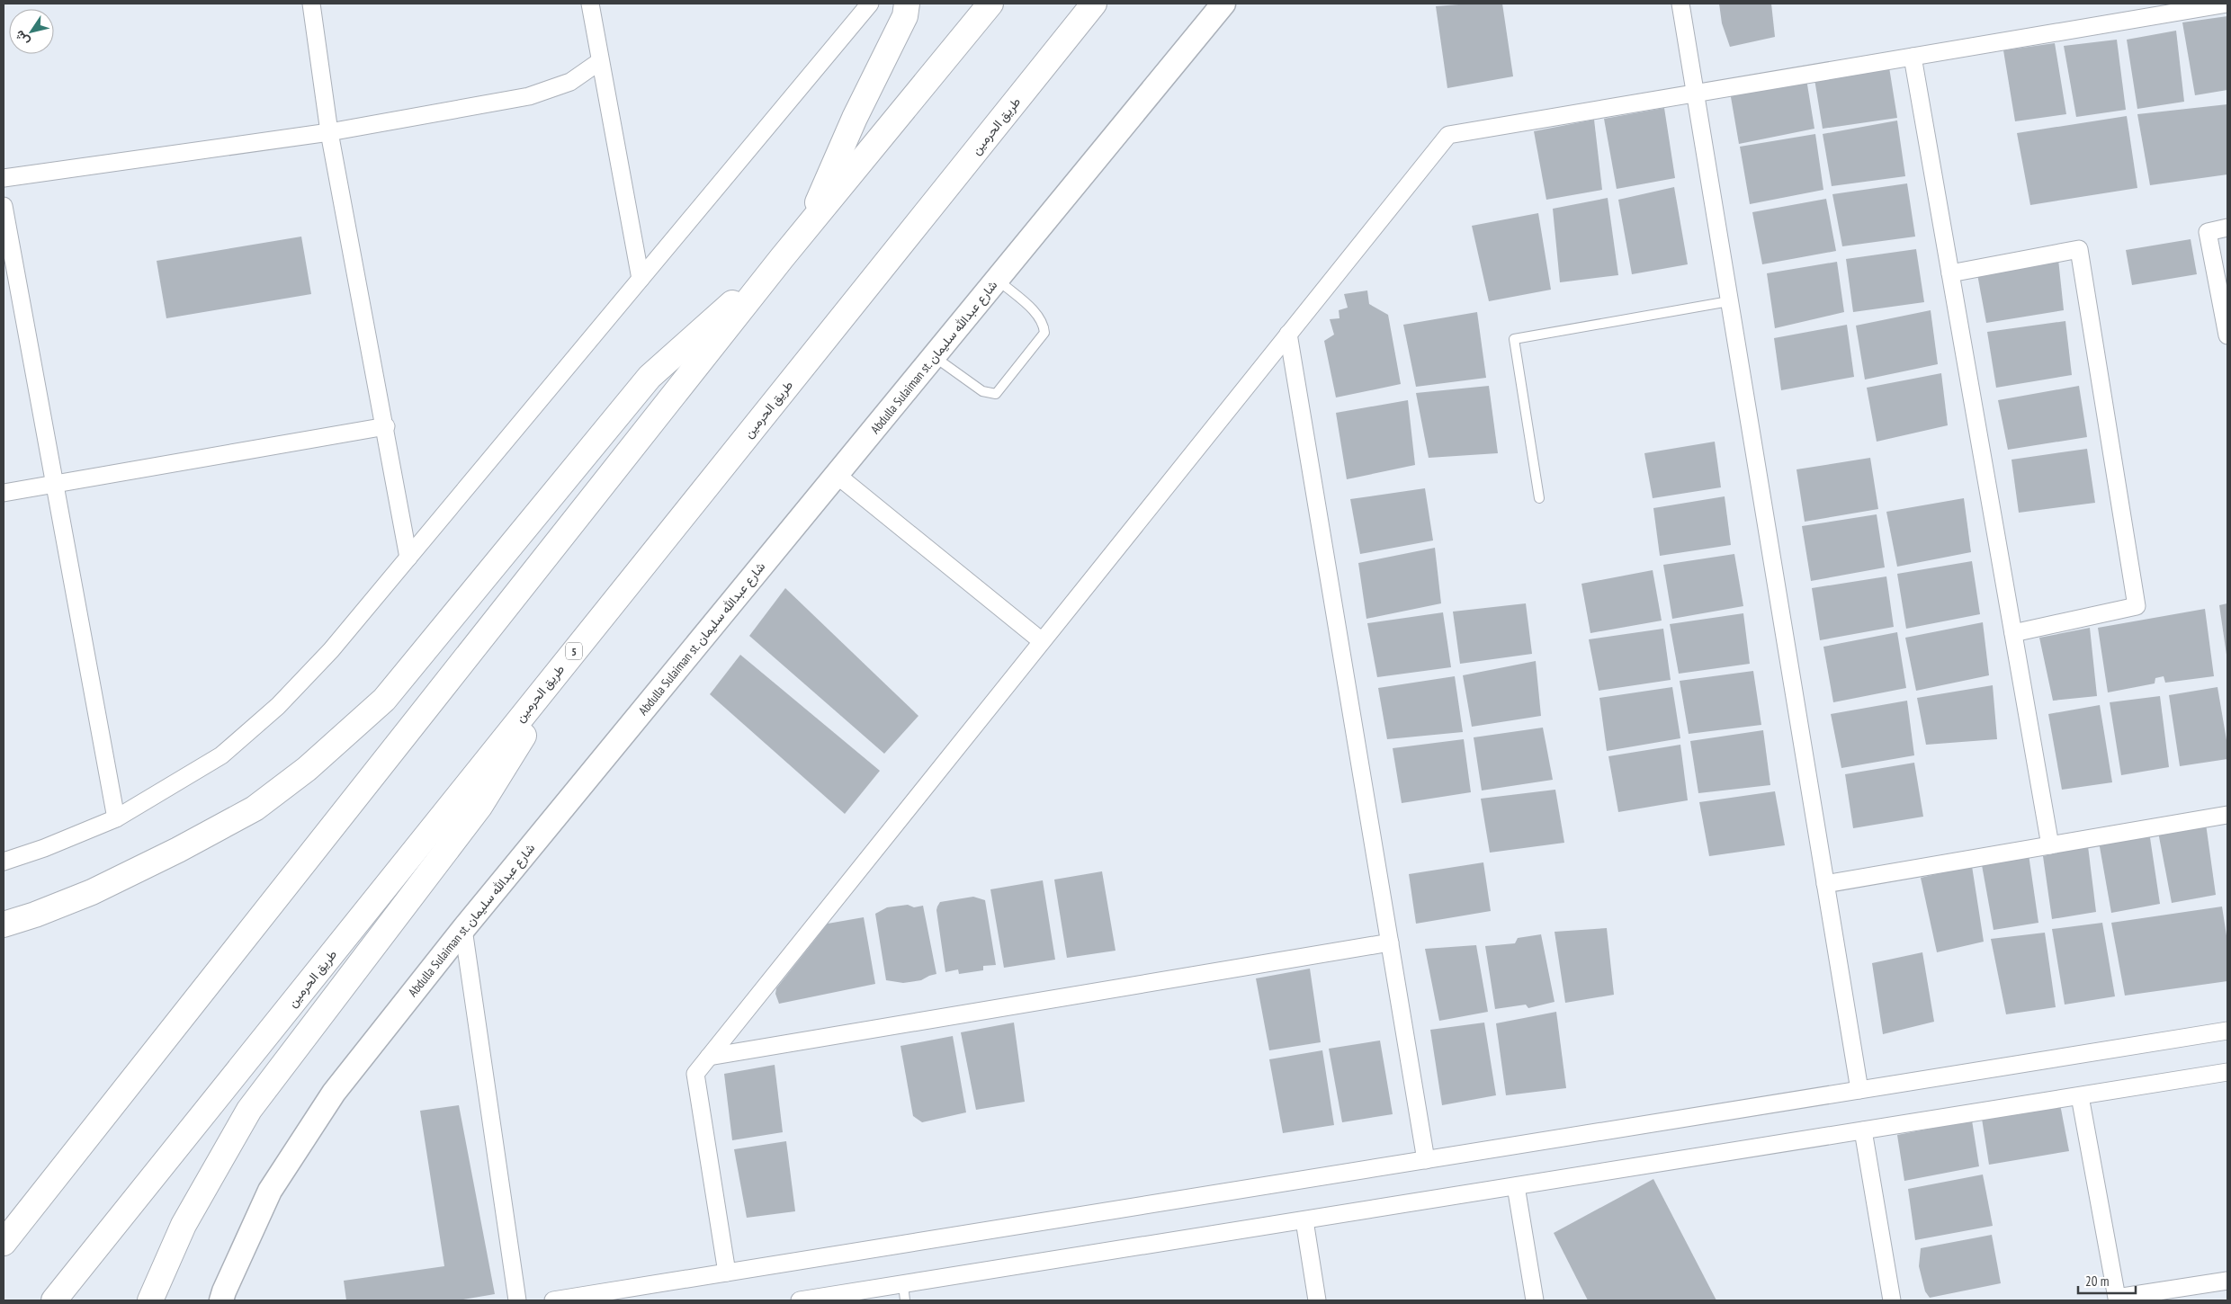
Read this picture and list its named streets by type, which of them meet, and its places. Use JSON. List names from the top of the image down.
{
  "streets": {
    "highway": ["طريق الحرمين", "5"],
    "main road": ["Abdulla Sulaiman st. شارع عبدالله سليمان"]
  },
  "scale_bar": "20 m",
  "north": "bottom left"
}
